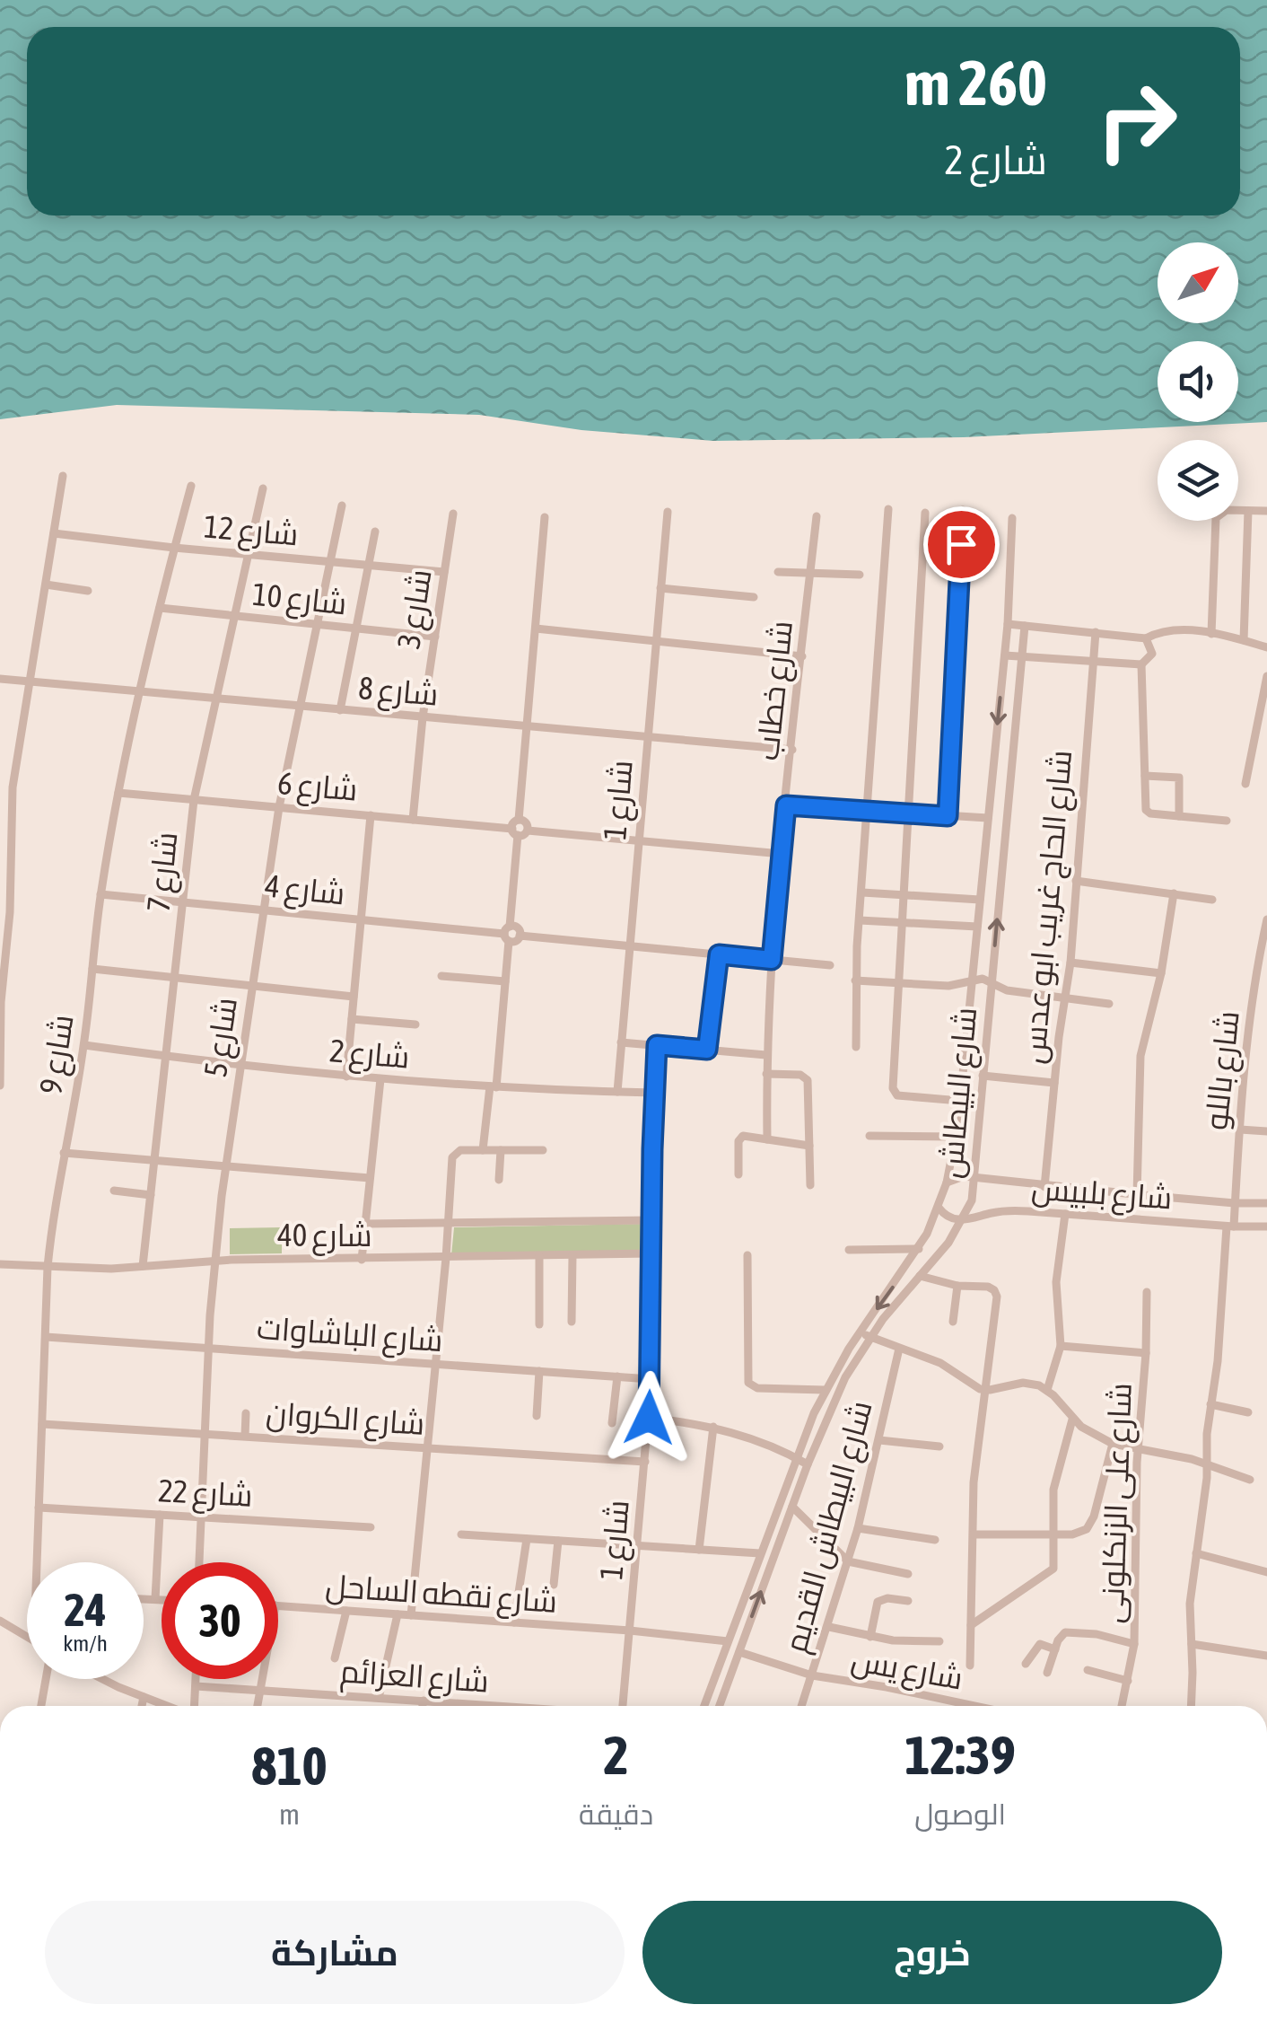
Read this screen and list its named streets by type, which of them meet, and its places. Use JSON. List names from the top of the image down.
{
  "streets": {
    "street": [
      "شارع 12",
      "شارع 10",
      "شارع 3",
      "شارع 8",
      "شارع خطاب",
      "شارع 6",
      "شارع 1",
      "شارع 7",
      "شارع 4",
      "شارع الحاج غريب ابو عدس",
      "شارع 5",
      "شارع 2",
      "شارع 9",
      "شارع باللو",
      "شارع البيطاش",
      "شارع بلبيس",
      "شارع 40",
      "شارع الباشاوات",
      "شارع الكروان",
      "شارع 22",
      "شارع على الزنكلونى",
      "شارع البيطاش القديم",
      "شارع نقطه الساحل",
      "شارع يس",
      "شارع العزائم"
    ]
  },
  "crossings": [
    ["شارع 12", "شارع 3"],
    ["شارع 12", "شارع 7"],
    ["شارع 12", "شارع 5"],
    ["شارع 12", "شارع 9"],
    ["شارع 10", "شارع 3"],
    ["شارع 10", "شارع 7"],
    ["شارع 10", "شارع 5"],
    ["شارع 10", "شارع 9"],
    ["شارع 3", "شارع 8"],
    ["شارع 3", "شارع 6"],
    ["شارع 8", "شارع خطاب"],
    ["شارع 8", "شارع 1"],
    ["شارع 8", "شارع 7"],
    ["شارع 8", "شارع 5"],
    ["شارع 8", "شارع 9"],
    ["شارع 6", "شارع 7"],
    ["شارع 6", "شارع 5"],
    ["شارع 6", "شارع 9"],
    ["شارع 1", "شارع 2"],
    ["شارع 1", "شارع 40"],
    ["شارع 1", "شارع الباشاوات"],
    ["شارع 1", "شارع الكروان"],
    ["شارع 1", "شارع نقطه الساحل"],
    ["شارع 7", "شارع 4"],
    ["شارع 7", "شارع 2"],
    ["شارع 7", "شارع 40"],
    ["شارع 4", "شارع 5"],
    ["شارع 4", "شارع 9"],
    ["شارع الحاج غريب ابو عدس", "شارع بلبيس"],
    ["شارع 5", "شارع 2"],
    ["شارع 5", "شارع 40"],
    ["شارع 5", "شارع الباشاوات"],
    ["شارع 5", "شارع الكروان"],
    ["شارع 5", "شارع 22"],
    ["شارع 2", "شارع 9"],
    ["شارع 9", "شارع 40"],
    ["شارع 9", "شارع الباشاوات"],
    ["شارع 9", "شارع الكروان"],
    ["شارع 9", "شارع 22"],
    ["شارع باللو", "شارع بلبيس"],
    ["شارع البيطاش", "شارع بلبيس"],
    ["شارع البيطاش", "شارع نقطه الساحل"],
    ["شارع البيطاش", "شارع يس"],
    ["شارع البيطاش القديم", "شارع يس"]
  ],
  "north": "top right",
  "page": {
    "turn": ["260 m", "شارع 2"],
    "speed": "24 km/h",
    "limit": "30",
    "eta": [
      "12:39",
      "الوصول",
      "2",
      "دقيقة",
      "810",
      "m"
    ],
    "buttons": ["خروج", "مشاركة"]
  }
}
